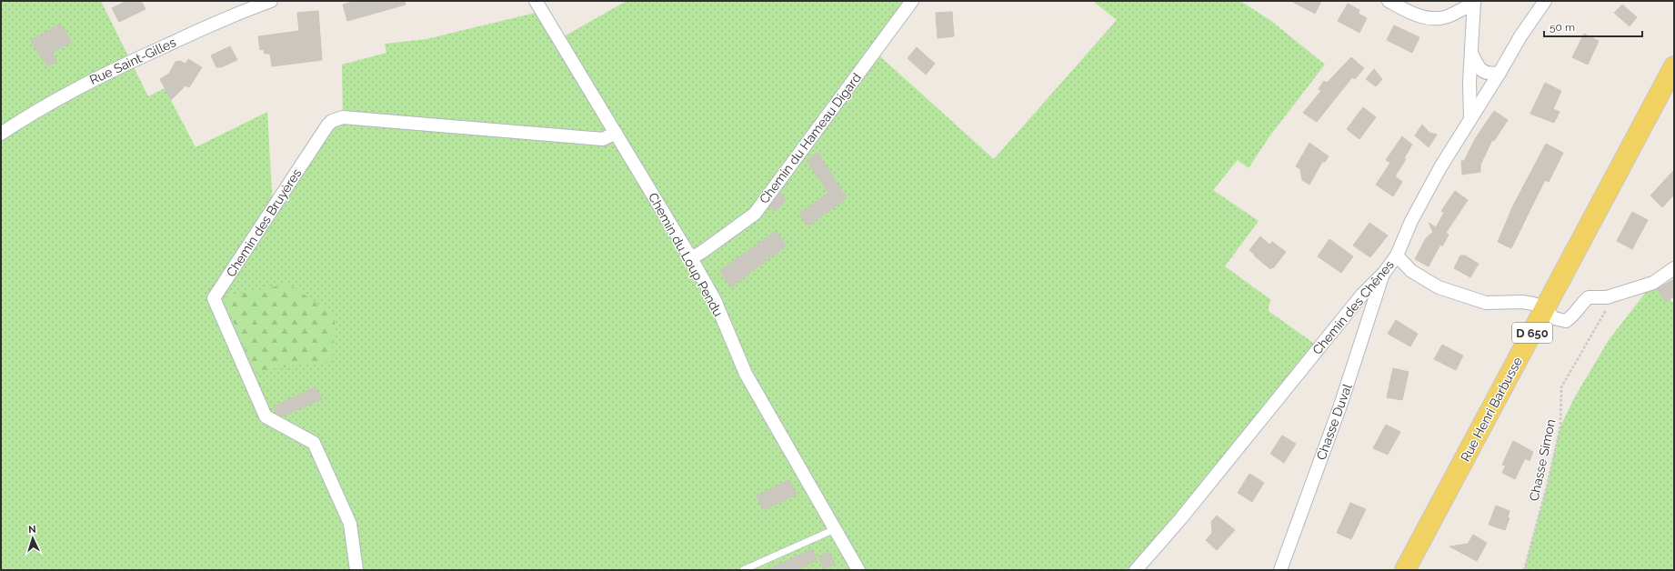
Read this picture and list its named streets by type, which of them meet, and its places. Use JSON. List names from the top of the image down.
{
  "streets": {
    "main road": ["D 650", "Rue Henri Barbusse"],
    "street": [
      "Rue Saint-Gilles",
      "Chemin du Hameau Digard",
      "Chemin des Bruyères",
      "Chemin du Loup Pendu",
      "Chemin des Chênes",
      "Chasse Duval"
    ],
    "path": ["Chasse Simon"]
  },
  "crossings": [
    ["Chemin du Hameau Digard", "Chemin du Loup Pendu"],
    ["Chemin des Bruyères", "Chemin du Loup Pendu"],
    ["Chemin des Chênes", "Chasse Duval"],
    ["D 650", "Rue Henri Barbusse"]
  ],
  "scale_bar": "50 m",
  "north": "top"
}
